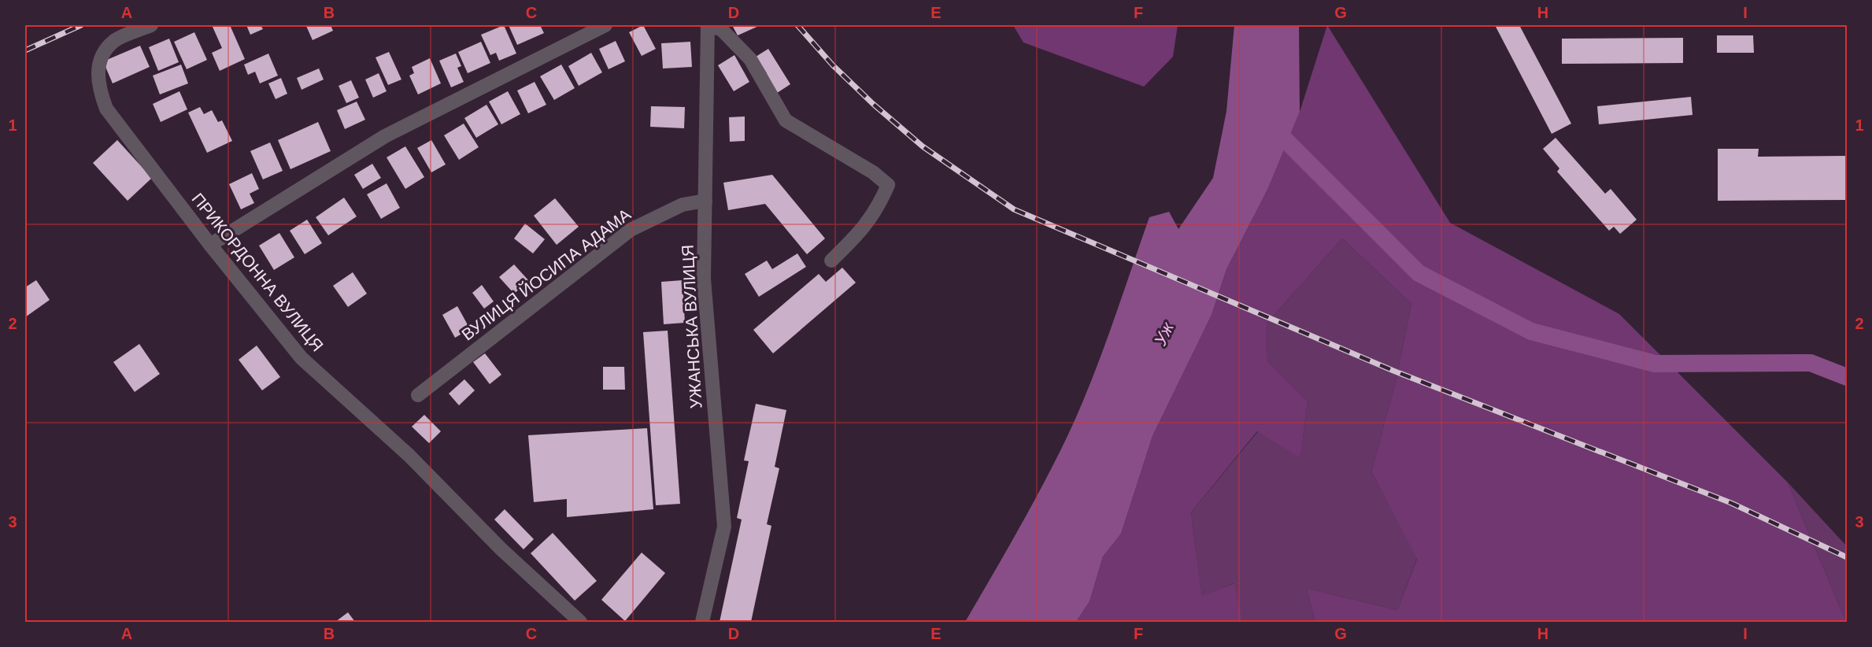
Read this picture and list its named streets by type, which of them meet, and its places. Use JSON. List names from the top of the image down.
{
  "streets": {
    "street": ["ПРИКОРДОННА ВУЛИЦЯ", "ВУЛИЦЯ ЙОСИПА АДАМА", "УЖАНСЬКА ВУЛИЦЯ"]
  },
  "crossings": [
    ["ВУЛИЦЯ ЙОСИПА АДАМА", "УЖАНСЬКА ВУЛИЦЯ"]
  ],
  "water": ["Уж"],
  "grid": {
    "columns": [
      "A",
      "B",
      "C",
      "D",
      "E",
      "F",
      "G",
      "H",
      "I"
    ],
    "rows": ["1", "2", "3"]
  }
}
